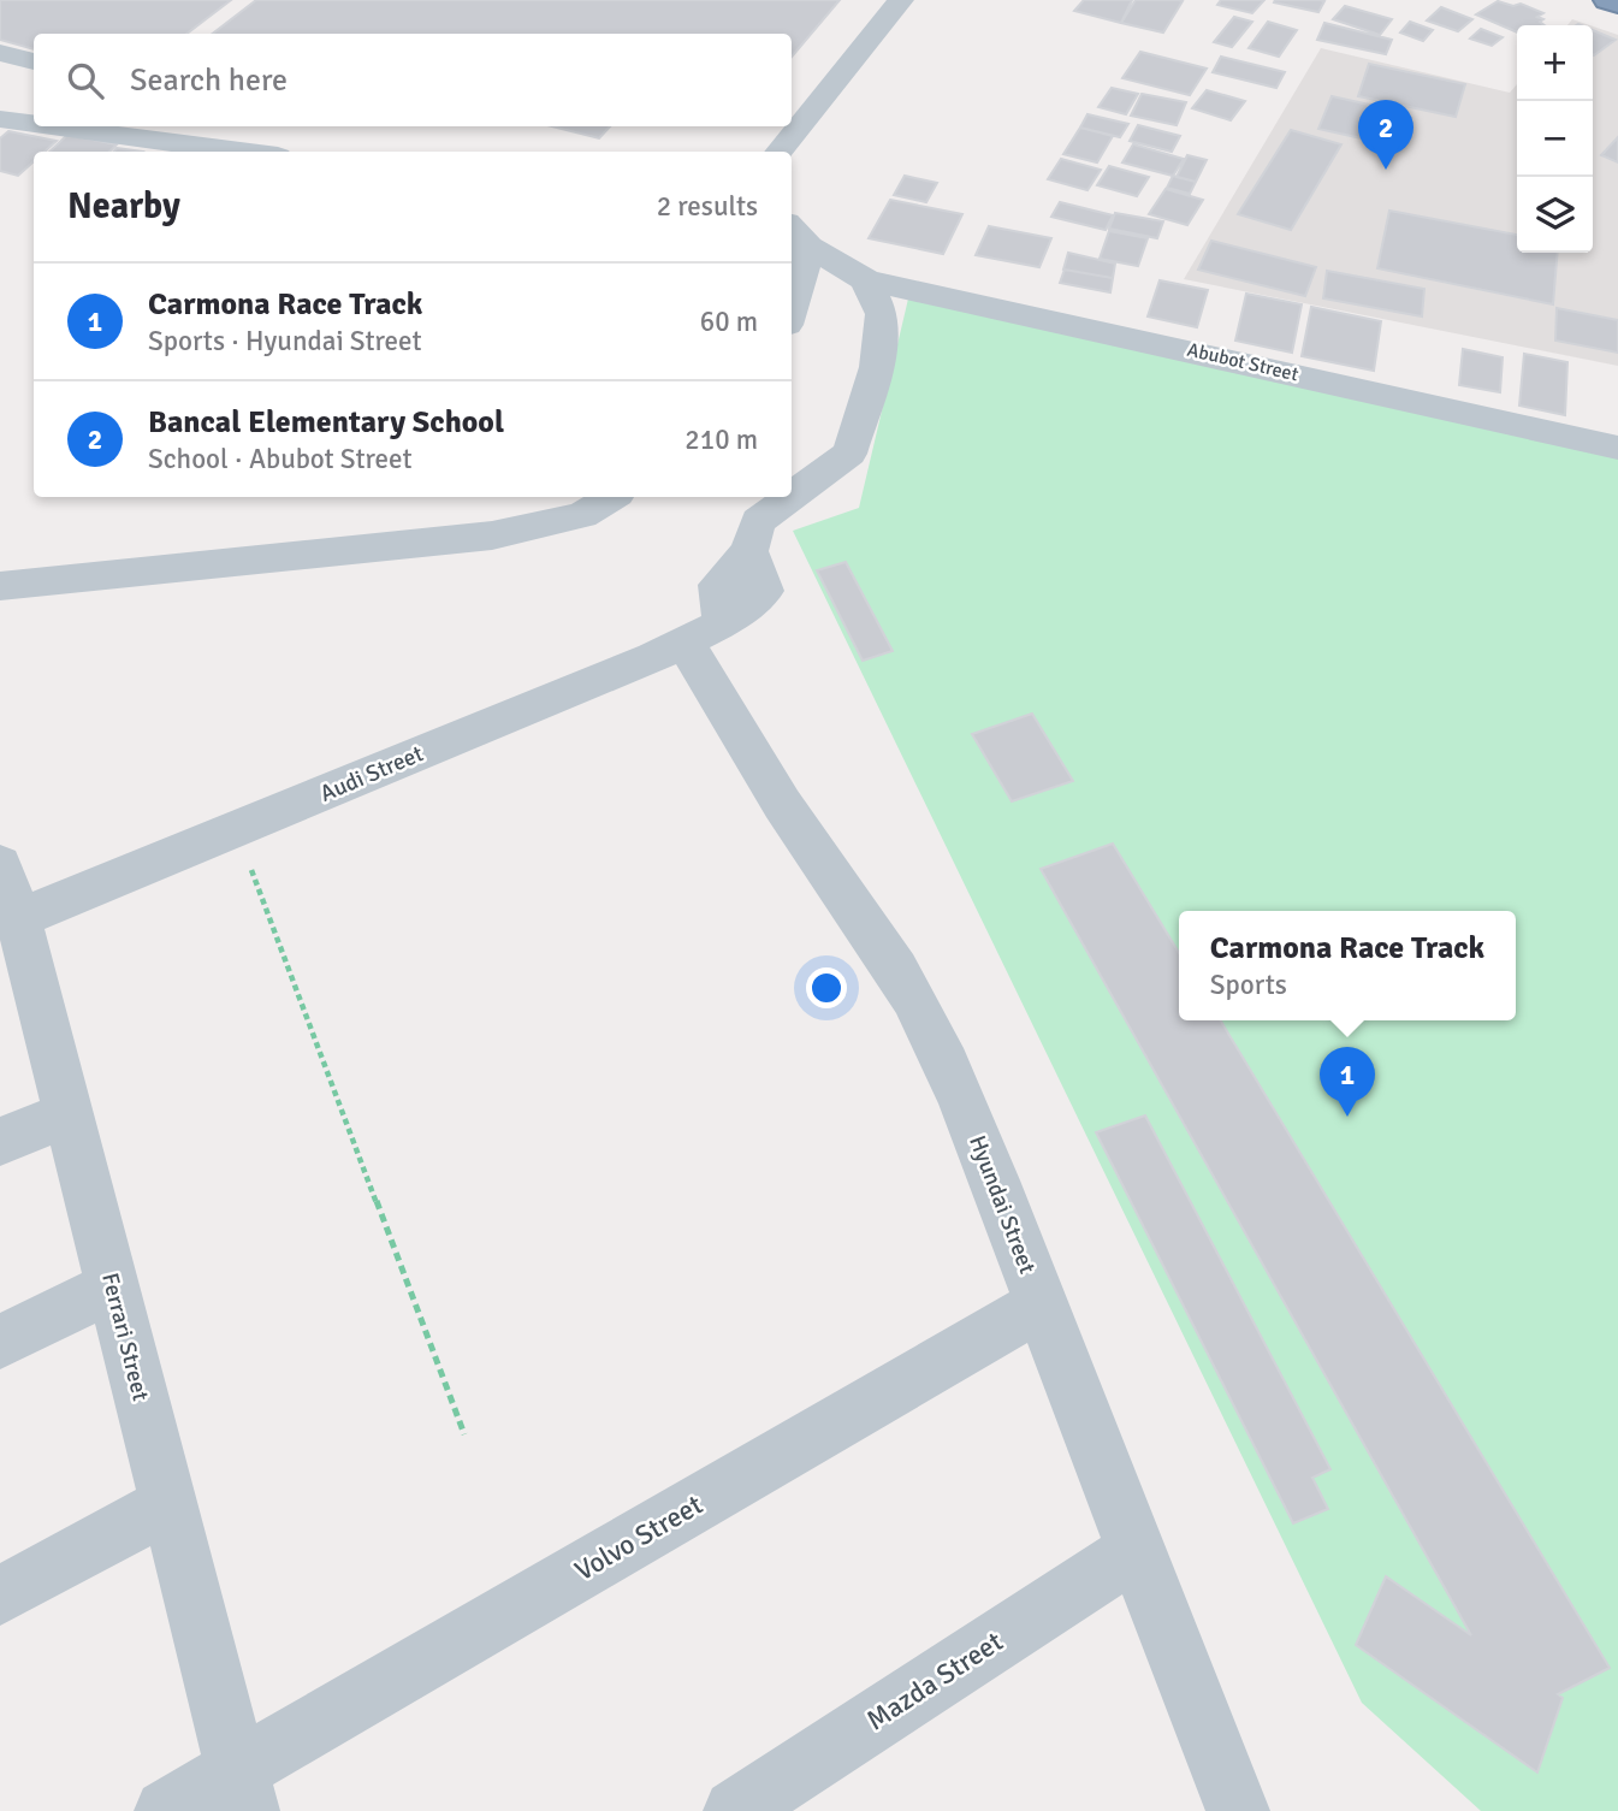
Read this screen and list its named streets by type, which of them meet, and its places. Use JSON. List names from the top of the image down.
{
  "streets": {
    "street": [
      "Abubot Street",
      "Audi Street",
      "Hyundai Street",
      "Ferrari Street",
      "Volvo Street",
      "Mazda Street"
    ]
  },
  "crossings": [
    ["Abubot Street", "Audi Street"],
    ["Audi Street", "Hyundai Street"],
    ["Audi Street", "Ferrari Street"],
    ["Hyundai Street", "Volvo Street"],
    ["Hyundai Street", "Mazda Street"],
    ["Ferrari Street", "Volvo Street"]
  ],
  "page": {
    "map_buttons": ["+", "−"],
    "search": "Search here",
    "pins": ["2", "1"],
    "heading": ["Nearby", "2 results"],
    "list": [
      {
        "mark": "1",
        "name": "Carmona Race Track",
        "note": "Sports · Hyundai Street",
        "value": "60 m"
      },
      {
        "mark": "2",
        "name": "Bancal Elementary School",
        "note": "School · Abubot Street",
        "value": "210 m"
      }
    ],
    "popup": ["Carmona Race Track", "Sports"]
  }
}
